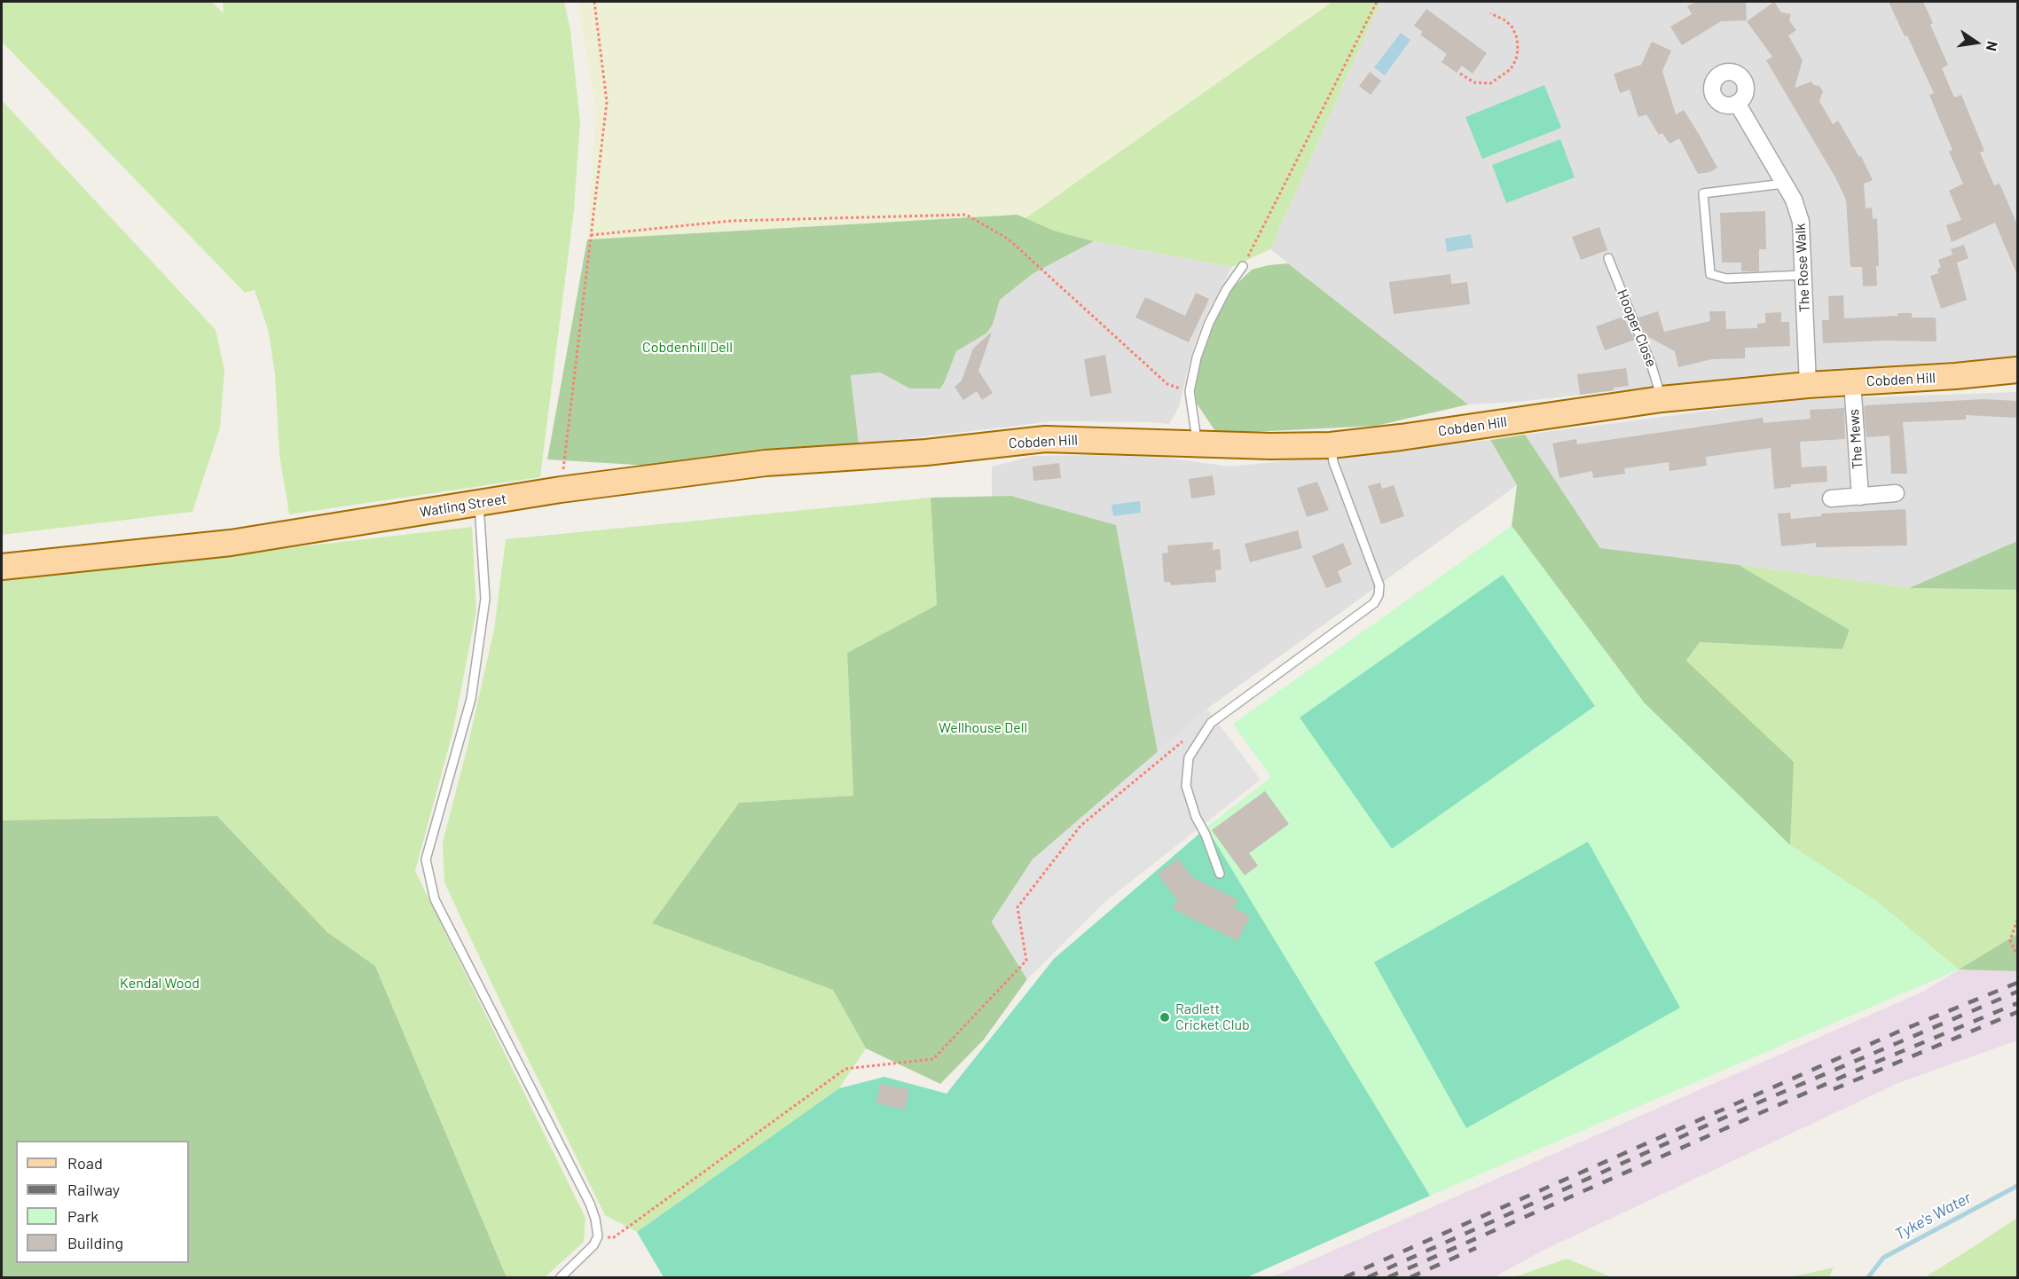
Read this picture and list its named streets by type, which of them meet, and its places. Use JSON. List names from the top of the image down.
{
  "streets": {
    "main road": ["Cobden Hill", "Watling Street"],
    "street": ["The Rose Walk", "The Mews"],
    "lane": ["Hooper Close"]
  },
  "crossings": [
    ["The Rose Walk", "Cobden Hill"],
    ["Hooper Close", "Cobden Hill"],
    ["Cobden Hill", "The Mews"],
    ["Cobden Hill", "Watling Street"]
  ],
  "water": ["Tyke's Water"],
  "parks": ["Cobdenhill Dell", "Wellhouse Dell", "Kendal Wood"],
  "places": ["Radlett Cricket Club"],
  "legend": [
    "Road",
    "Railway",
    "Park",
    "Building"
  ],
  "north": "right"
}
